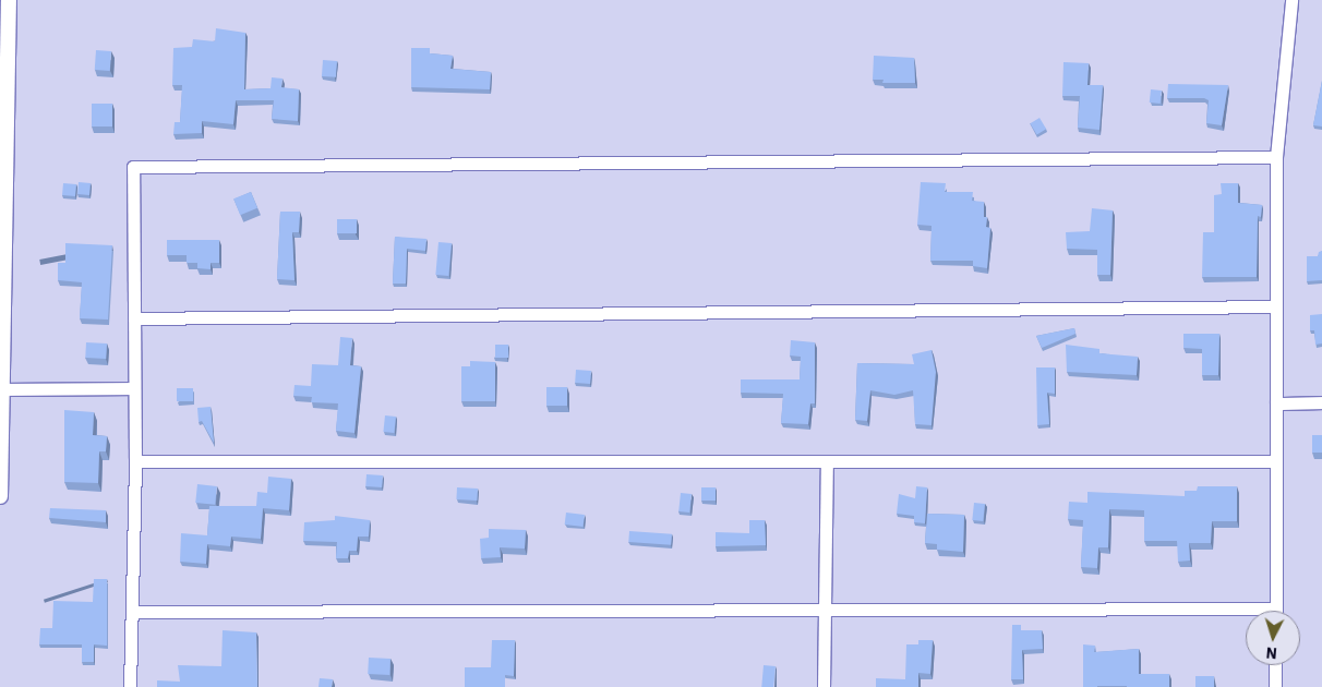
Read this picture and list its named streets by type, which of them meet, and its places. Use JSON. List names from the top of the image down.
{
  "north": "bottom"
}
